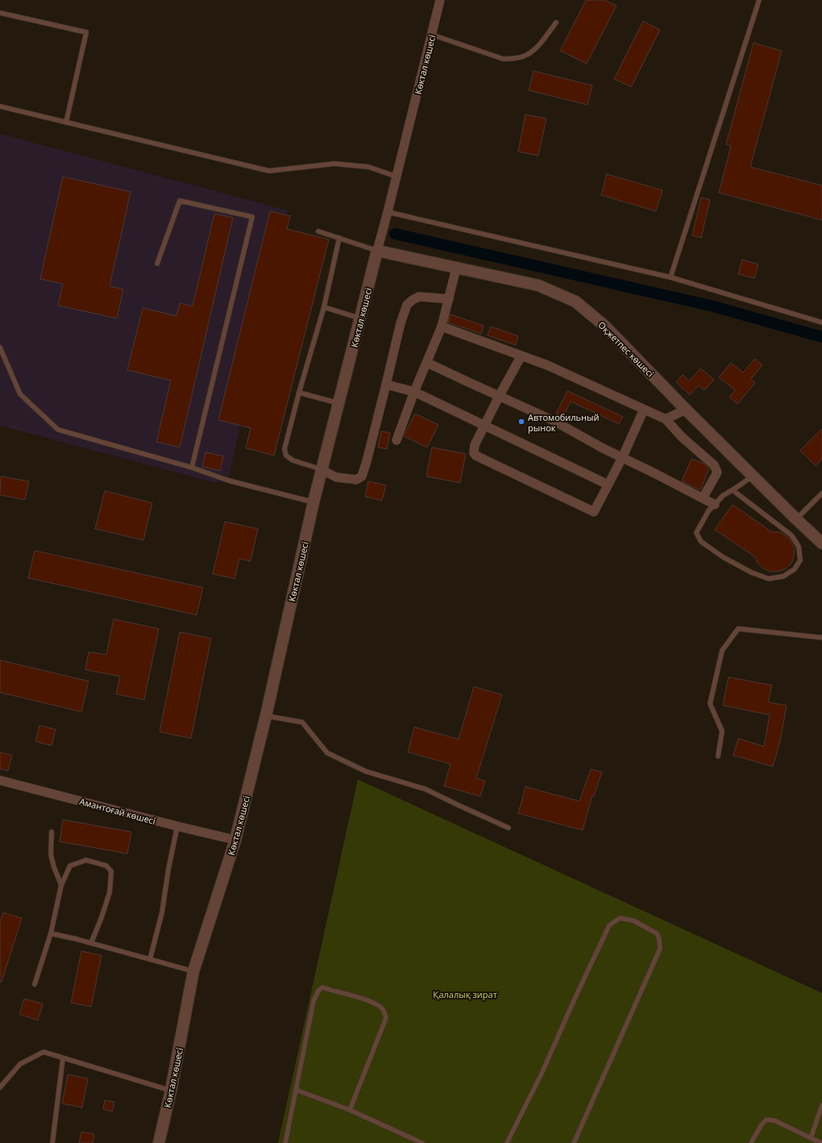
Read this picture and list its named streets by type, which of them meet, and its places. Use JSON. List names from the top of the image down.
{
  "streets": {
    "street": ["Көктал көшесі", "Оқжетпес көшесі", "Амантоғай көшесі"]
  },
  "crossings": [
    ["Көктал көшесі", "Оқжетпес көшесі"],
    ["Көктал көшесі", "Амантоғай көшесі"]
  ],
  "parks": ["Қалалық зират"],
  "places": ["Автомобильный рынок"]
}
